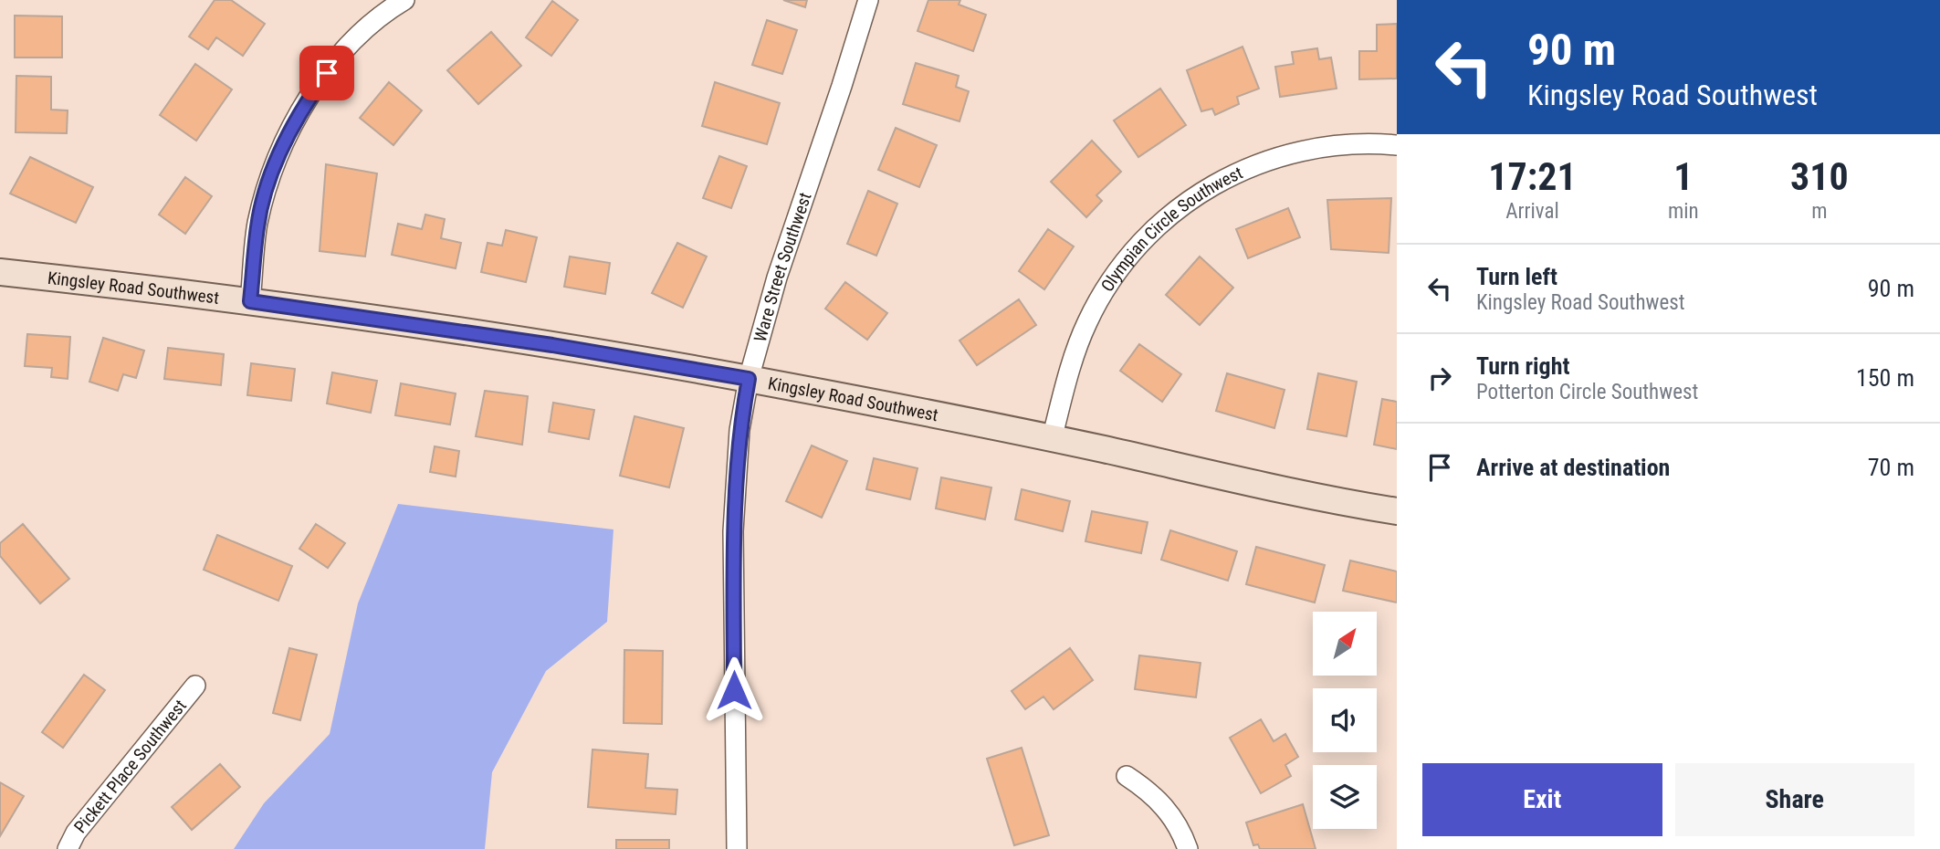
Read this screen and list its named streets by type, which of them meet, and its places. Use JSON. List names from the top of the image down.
{
  "streets": {
    "street": [
      "Olympian Circle Southwest",
      "Ware Street Southwest",
      "Kingsley Road Southwest",
      "Pickett Place Southwest"
    ]
  },
  "crossings": [
    ["Olympian Circle Southwest", "Kingsley Road Southwest"],
    ["Ware Street Southwest", "Kingsley Road Southwest"]
  ],
  "north": "top right",
  "page": {
    "turn": ["90 m", "Kingsley Road Southwest"],
    "eta": [
      "17:21",
      "Arrival",
      "1",
      "min",
      "310",
      "m"
    ],
    "list": [
      {
        "name": "Turn left",
        "note": "Kingsley Road Southwest",
        "value": "90 m"
      },
      {
        "name": "Turn right",
        "note": "Potterton Circle Southwest",
        "value": "150 m"
      },
      {
        "name": "Arrive at destination",
        "value": "70 m"
      }
    ],
    "buttons": ["Exit", "Share"]
  }
}
